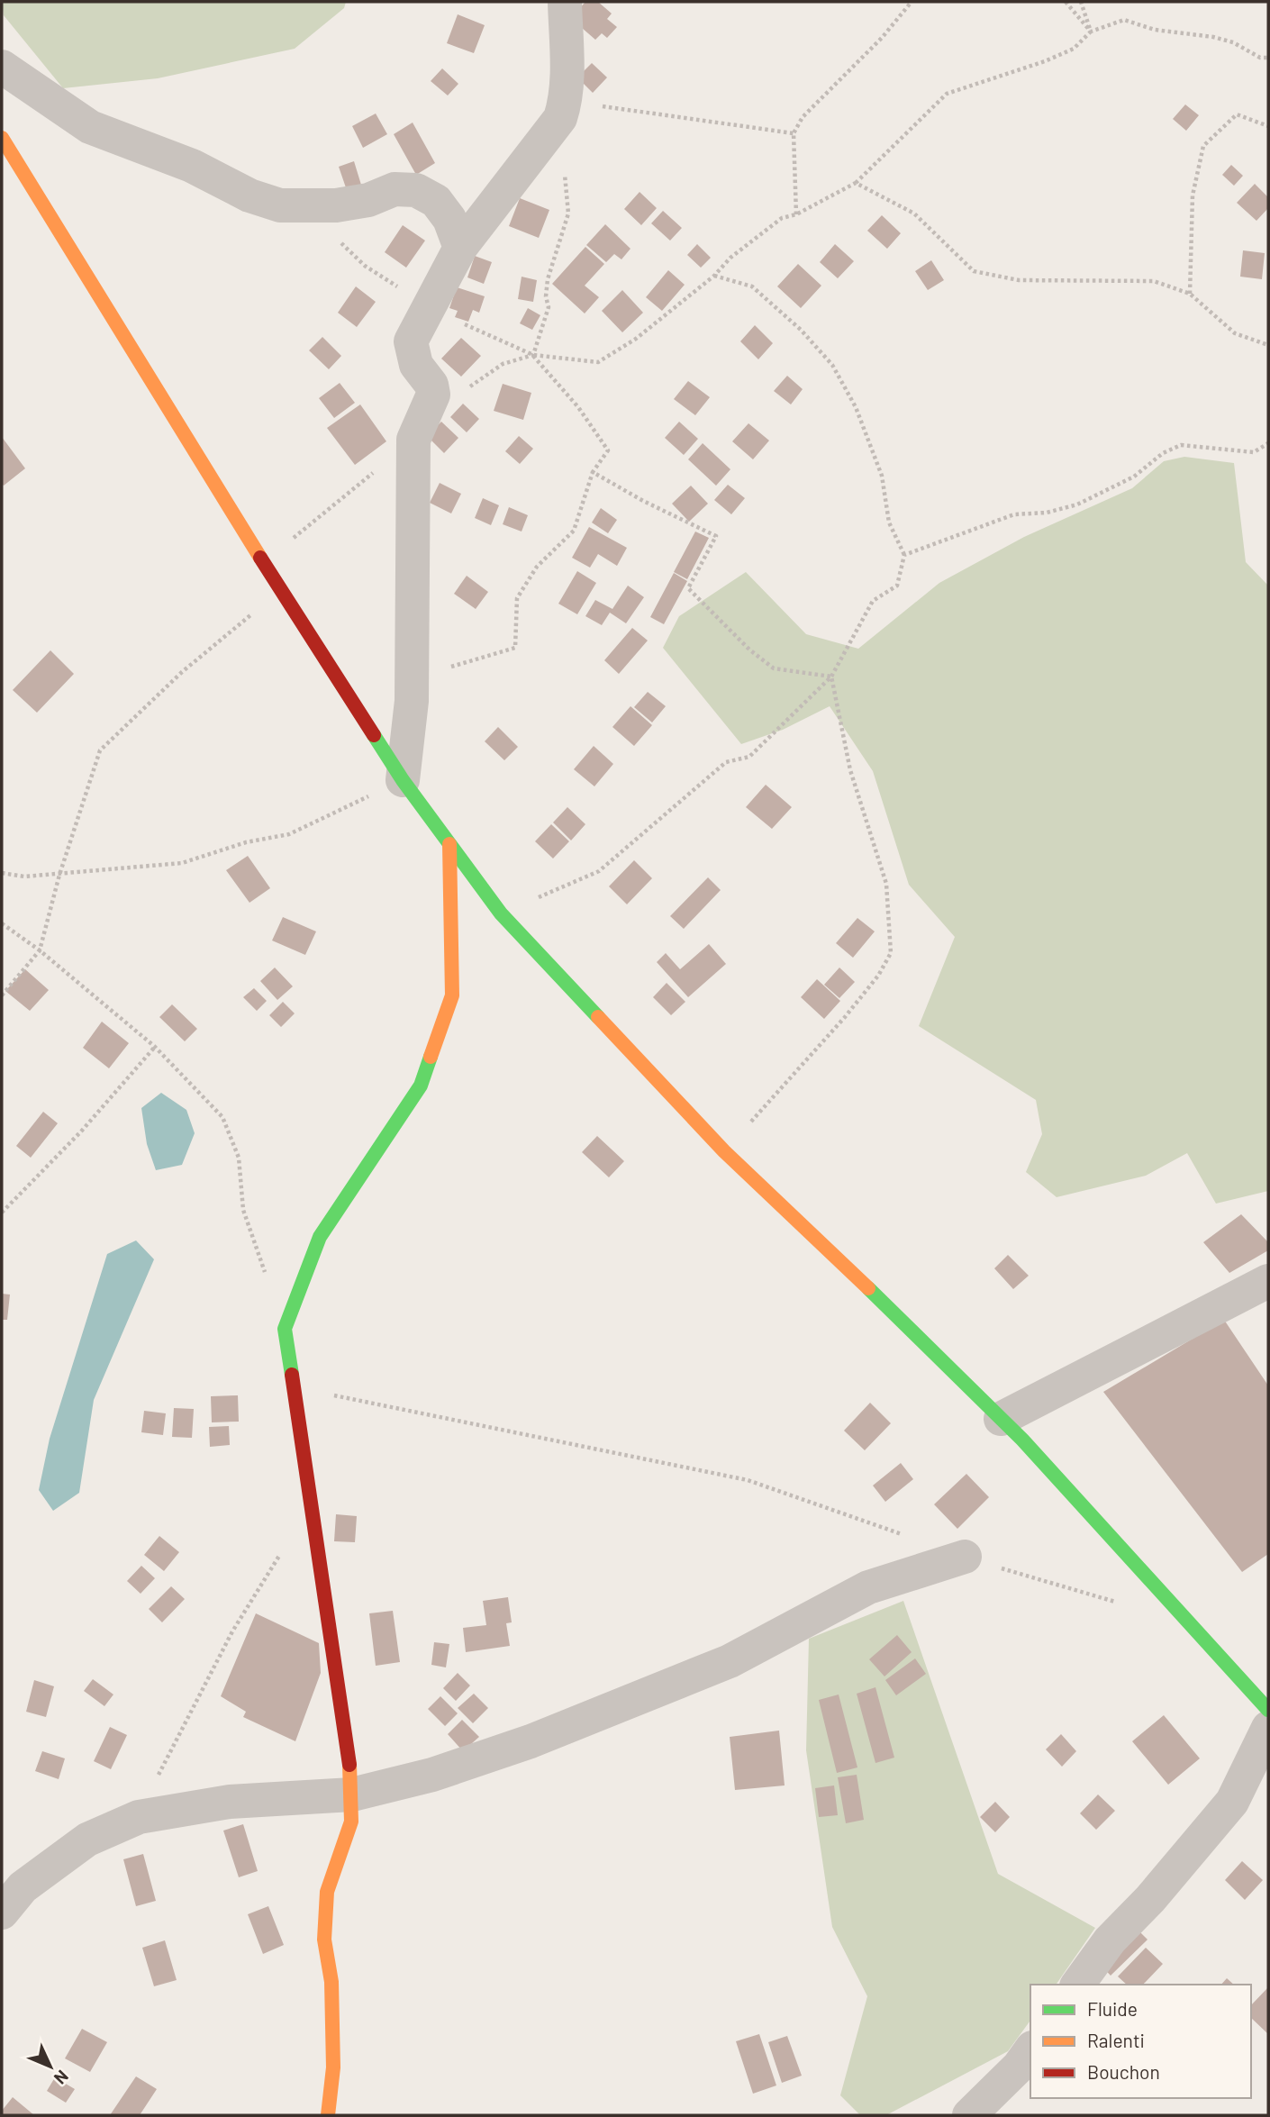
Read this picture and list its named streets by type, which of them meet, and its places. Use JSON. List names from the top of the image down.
{
  "legend": ["Fluide", "Ralenti", "Bouchon"],
  "north": "bottom right"
}
